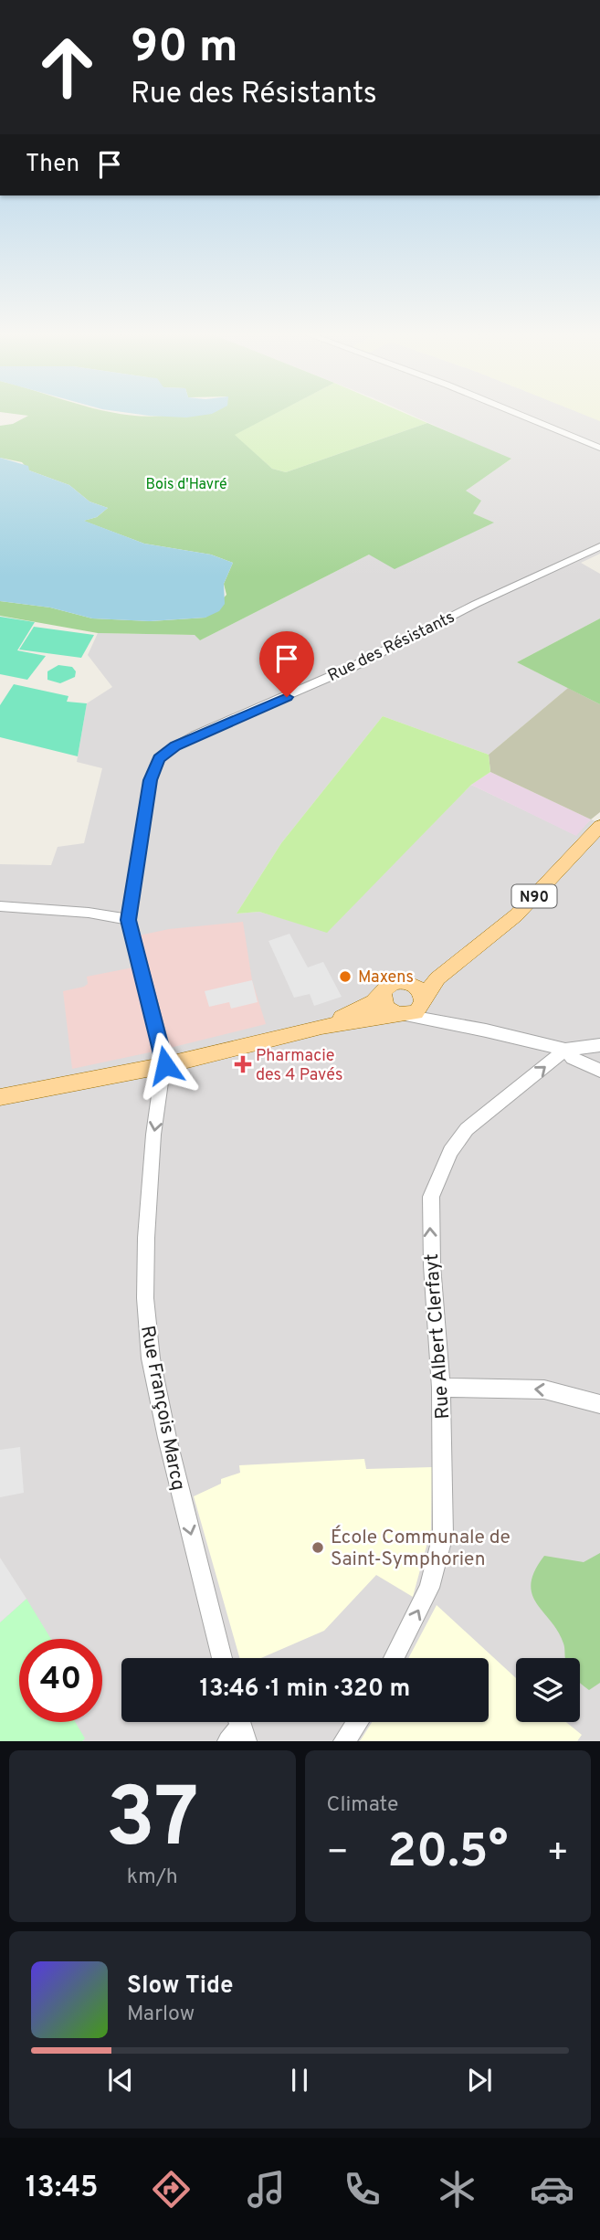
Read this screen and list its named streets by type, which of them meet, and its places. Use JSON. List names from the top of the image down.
{
  "streets": {
    "main road": ["N90"],
    "street": ["Rue des Résistants", "Rue Albert Clerfayt", "Rue François Marcq"]
  },
  "one_way": ["Rue Albert Clerfayt", "Rue François Marcq"],
  "parks": ["Bois d'Havré"],
  "places": {
    "other": ["Maxens", "École Communale de Saint-Symphorien"],
    "health": ["Pharmacie des 4 Pavés"]
  },
  "page": {
    "turn": ["90 m", "Rue des Résistants"],
    "then": "Then",
    "limit": "40",
    "trip": "13:46 · 1 min · 320 m",
    "tile": [
      ["37", "km/h"],
      "Climate"
    ],
    "heat": ["−", "20.5°", "+"],
    "song": ["Slow Tide", "Marlow"],
    "tabs": "13:45"
  }
}
